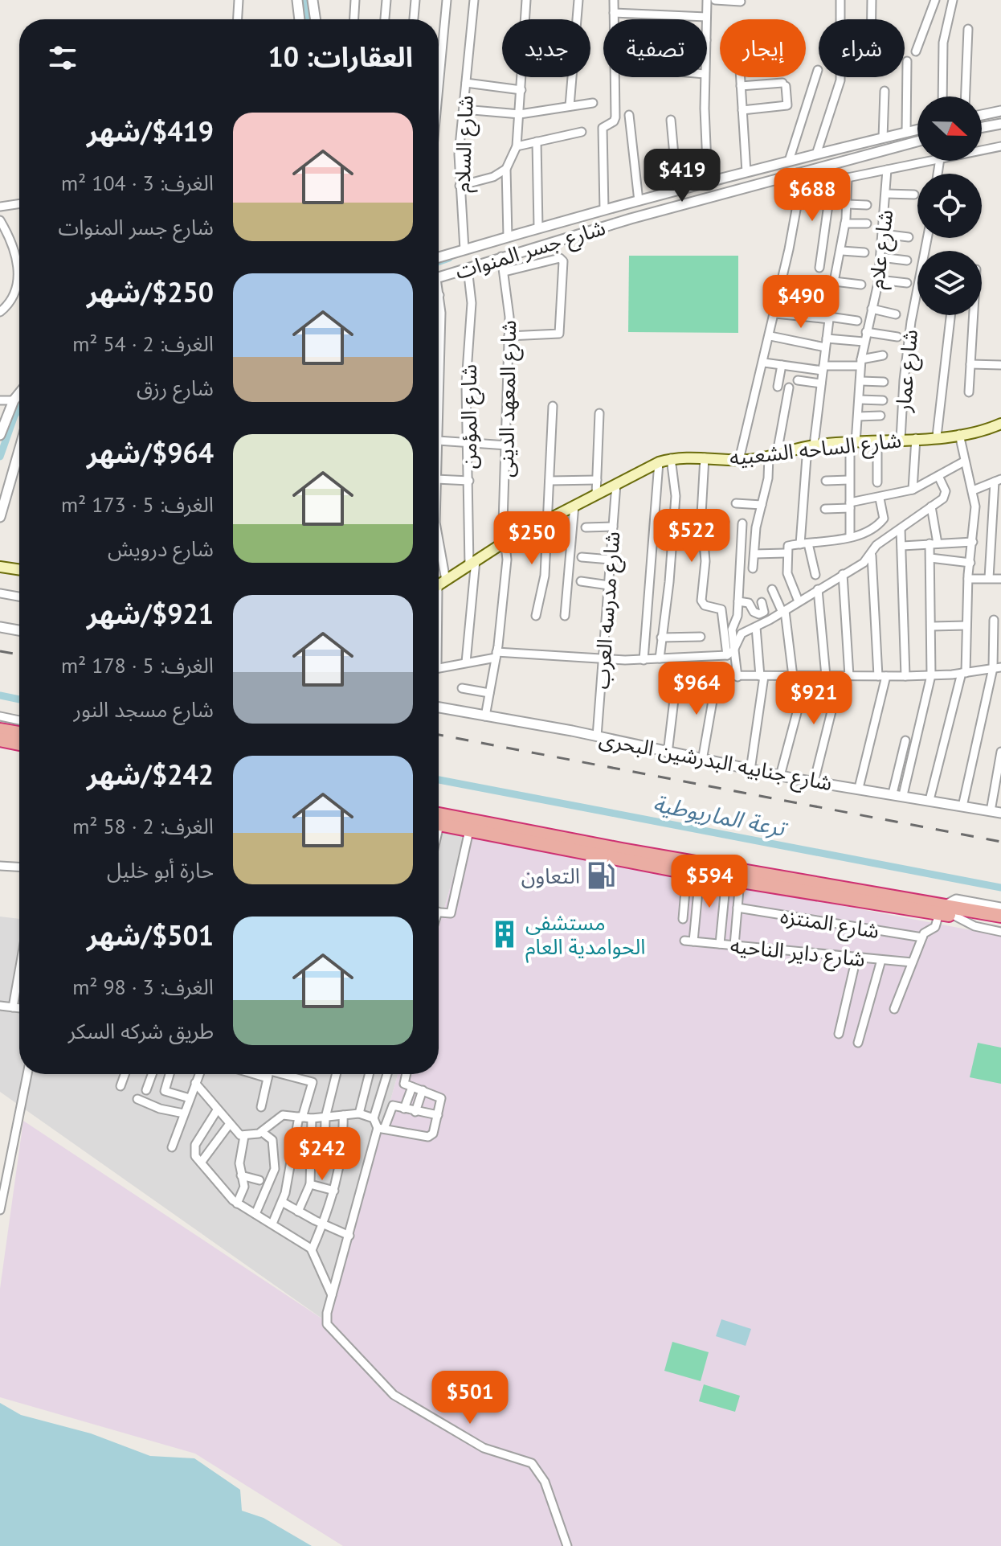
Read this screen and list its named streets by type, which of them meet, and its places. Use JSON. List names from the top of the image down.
{
  "streets": {
    "main road": ["شارع الساحه الشعبيه"],
    "street": [
      "شارع السلام",
      "شارع جسر المنوات",
      "شارع علام",
      "شارع عمار",
      "شارع المعهد الدينى",
      "شارع المؤمن",
      "شارع مدرسه العرب",
      "شارع جنابيه البدرشين البحرى",
      "شارع المنتزه",
      "شارع داير الناحيه"
    ]
  },
  "crossings": [
    ["شارع السلام", "شارع جسر المنوات"],
    ["شارع جسر المنوات", "شارع المعهد الدينى"],
    ["شارع جسر المنوات", "شارع المؤمن"],
    ["شارع علام", "شارع الساحه الشعبيه"],
    ["شارع عمار", "شارع الساحه الشعبيه"],
    ["شارع المعهد الدينى", "شارع الساحه الشعبيه"],
    ["شارع المعهد الدينى", "شارع جنابيه البدرشين البحرى"],
    ["شارع المؤمن", "شارع الساحه الشعبيه"],
    ["شارع الساحه الشعبيه", "شارع مدرسه العرب"],
    ["شارع مدرسه العرب", "شارع جنابيه البدرشين البحرى"]
  ],
  "water": ["ترعة الماريوطية"],
  "places": {
    "fuel station": ["التعاون"],
    "building": ["مستشفى الحوامدية العام"]
  },
  "north": "right",
  "page": {
    "chip": [
      "شراء",
      "إيجار",
      "تصفية",
      "جديد"
    ],
    "heading": "العقارات: 10",
    "list": [
      {
        "name": "$419/شهر",
        "note": "الغرف: 3 · 104 m² · شارع جسر المنوات"
      },
      {
        "name": "$250/شهر",
        "note": "الغرف: 2 · 54 m² · شارع رزق"
      },
      {
        "name": "$964/شهر",
        "note": "الغرف: 5 · 173 m² · شارع درويش"
      },
      {
        "name": "$921/شهر",
        "note": "الغرف: 5 · 178 m² · شارع مسجد النور"
      },
      {
        "name": "$242/شهر",
        "note": "الغرف: 2 · 58 m² · حارة أبو خليل"
      },
      {
        "name": "$501/شهر",
        "note": "الغرف: 3 · 98 m² · طريق شركه السكر"
      }
    ],
    "price": [
      "$419",
      "$688",
      "$490",
      "$522",
      "$250",
      "$964",
      "$921",
      "$594",
      "$242",
      "$501"
    ]
  }
}
